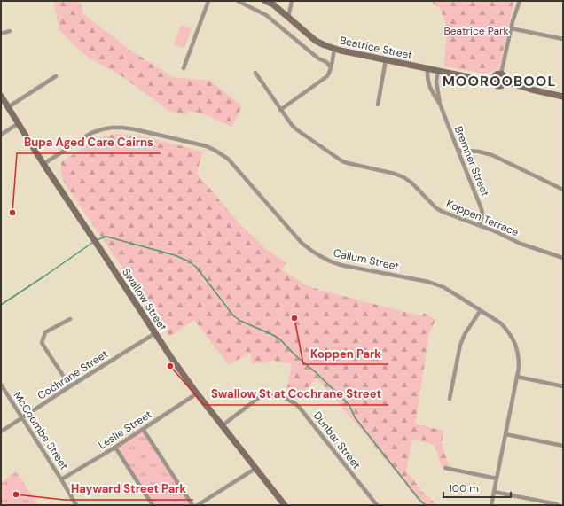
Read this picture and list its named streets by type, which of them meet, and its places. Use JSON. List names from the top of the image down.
{
  "streets": {
    "street": [
      "Beatrice Street",
      "Bremner Street",
      "Koppen Terrace",
      "Callum Street",
      "Swallow Street",
      "Cochrane Street",
      "Leslie Street",
      "McCoombe Street",
      "Dunbar Street"
    ]
  },
  "crossings": [
    ["Beatrice Street", "Bremner Street"],
    ["Bremner Street", "Koppen Terrace"],
    ["Callum Street", "Swallow Street"],
    ["Swallow Street", "Cochrane Street"],
    ["Swallow Street", "Leslie Street"],
    ["Swallow Street", "Dunbar Street"],
    ["Cochrane Street", "McCoombe Street"],
    ["Leslie Street", "McCoombe Street"]
  ],
  "districts": ["MOOROOBOOL"],
  "parks": ["Beatrice Park"],
  "places": [
    "Bupa Aged Care Cairns",
    "Koppen Park",
    "Swallow St at Cochrane Street",
    "Hayward Street Park"
  ],
  "scale_bar": "100 m"
}
